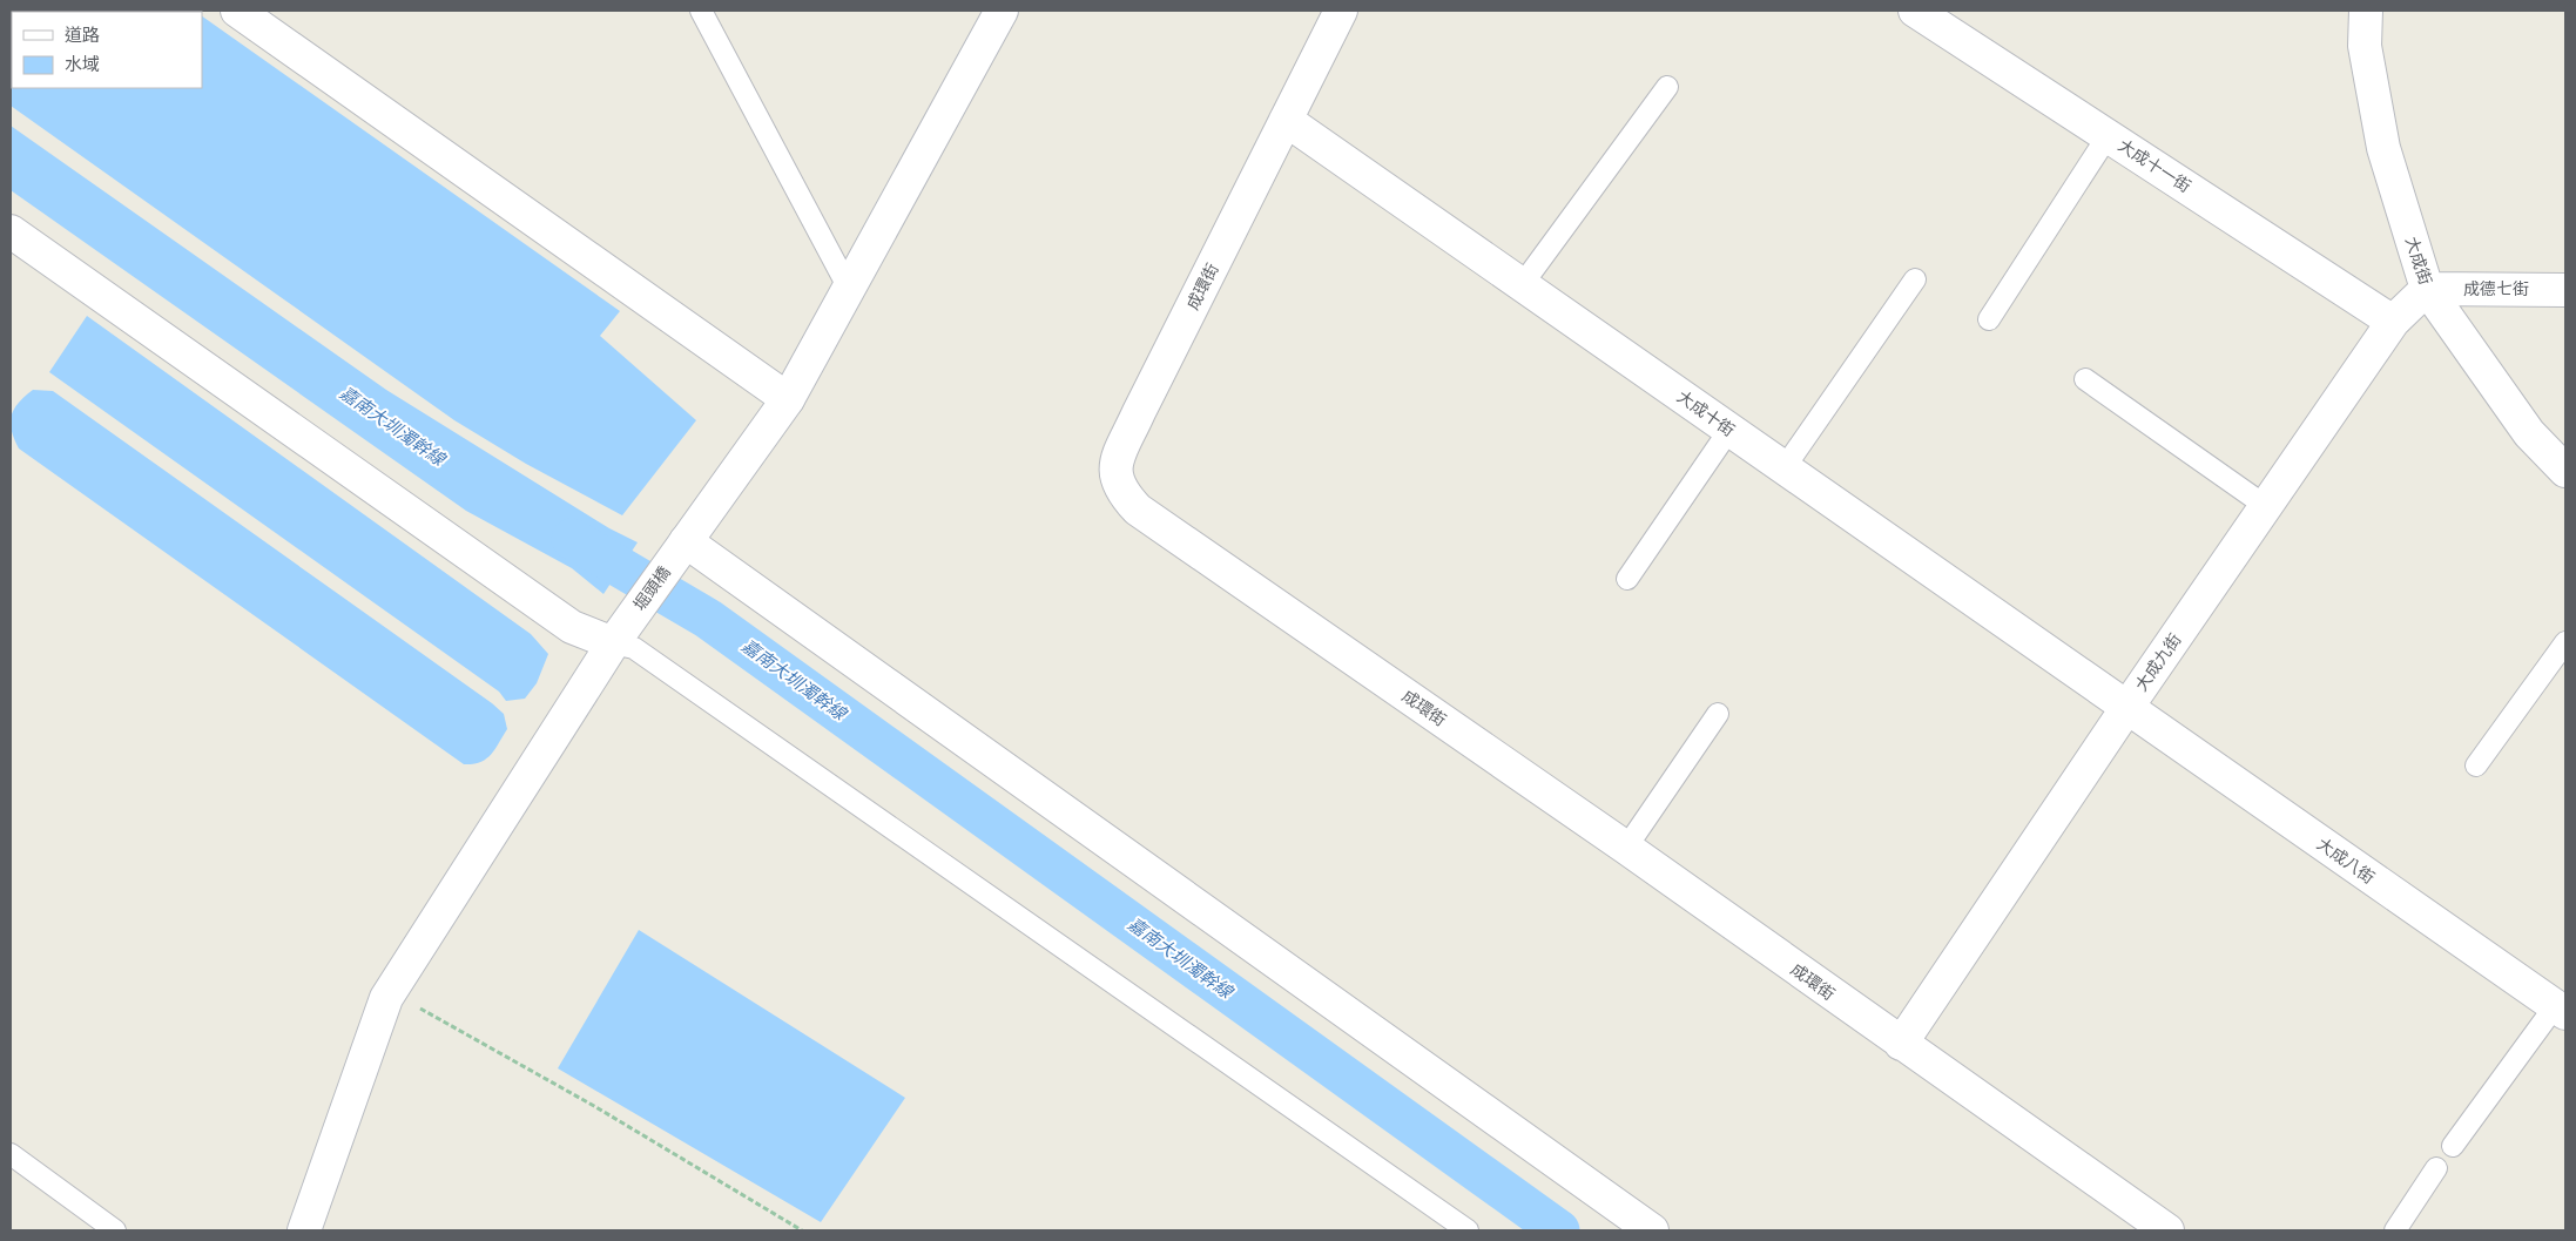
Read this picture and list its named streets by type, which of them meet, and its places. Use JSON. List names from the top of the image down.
{
  "streets": {
    "street": [
      "大成十一街",
      "大成街",
      "成環街",
      "成德七街",
      "大成十街",
      "堀頭橋",
      "大成九街",
      "大成八街"
    ]
  },
  "crossings": [
    ["大成十一街", "大成九街"],
    ["大成街", "成德七街"],
    ["大成街", "大成九街"],
    ["成環街", "大成十街"],
    ["成環街", "大成九街"],
    ["成德七街", "大成九街"],
    ["大成十街", "大成九街"],
    ["大成十街", "大成八街"],
    ["大成九街", "大成八街"]
  ],
  "water": ["嘉南大圳濁幹線"],
  "legend": ["道路", "水域"]
}
